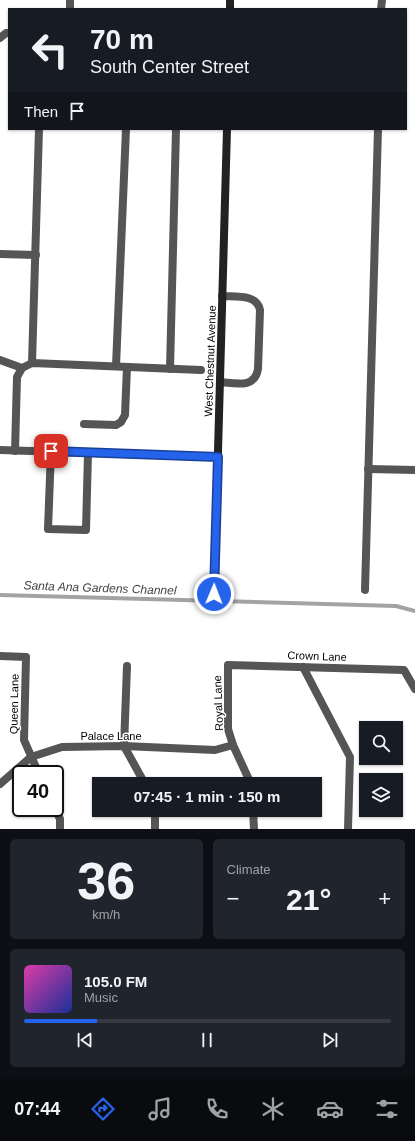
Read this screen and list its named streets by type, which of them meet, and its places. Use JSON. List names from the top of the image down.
{
  "streets": {
    "street": [
      "West Chestnut Avenue",
      "Crown Lane",
      "Royal Lane",
      "Queen Lane",
      "Palace Lane"
    ]
  },
  "crossings": [
    ["Crown Lane", "Royal Lane"],
    ["Royal Lane", "Palace Lane"],
    ["Queen Lane", "Palace Lane"]
  ],
  "water": ["Santa Ana Gardens Channel"],
  "page": {
    "turn": ["70 m", "South Center Street"],
    "then": "Then",
    "limit": "40",
    "trip": "07:45 · 1 min · 150 m",
    "tile": [
      ["36", "km/h"],
      "Climate"
    ],
    "heat": ["−", "21°", "+"],
    "song": ["105.0 FM", "Music"],
    "tabs": "07:44"
  }
}
